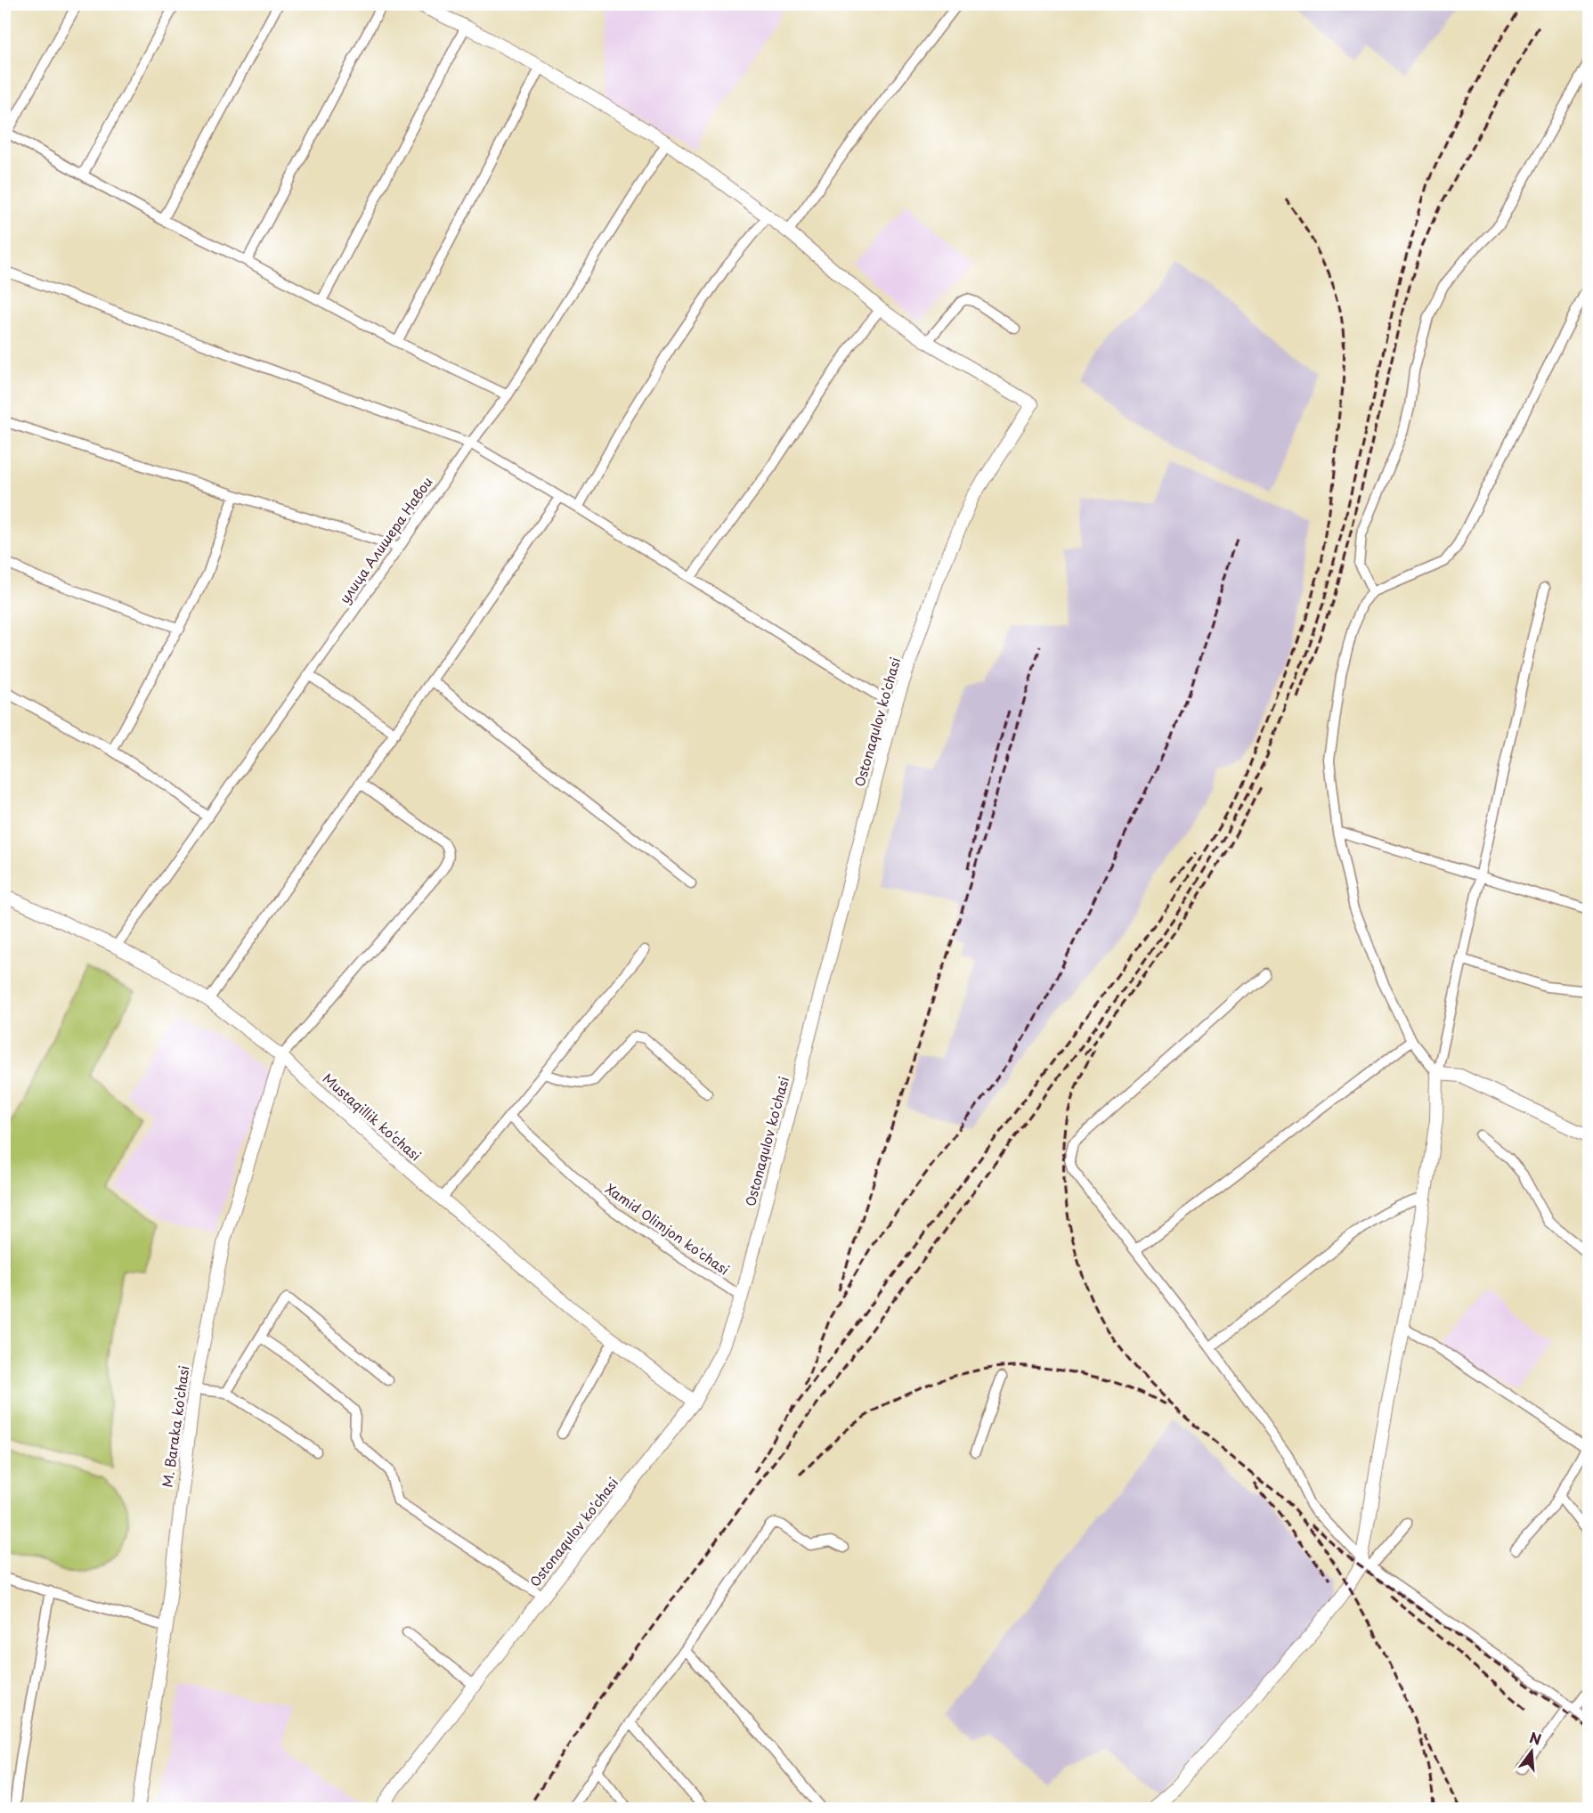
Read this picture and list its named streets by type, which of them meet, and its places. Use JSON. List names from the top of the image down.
{
  "streets": {
    "street": [
      "улица Алишера Навои",
      "Ostonaqulov ko'chasi",
      "Mustaqillik ko‘chasi",
      "Xamid Olimjon ko'chasi",
      "M. Baraka ko'chasi"
    ]
  },
  "crossings": [
    ["улица Алишера Навои", "Mustaqillik ko‘chasi"],
    ["Ostonaqulov ko'chasi", "Mustaqillik ko‘chasi"],
    ["Ostonaqulov ko'chasi", "Xamid Olimjon ko'chasi"],
    ["Mustaqillik ko‘chasi", "M. Baraka ko'chasi"]
  ],
  "north": "top"
}
